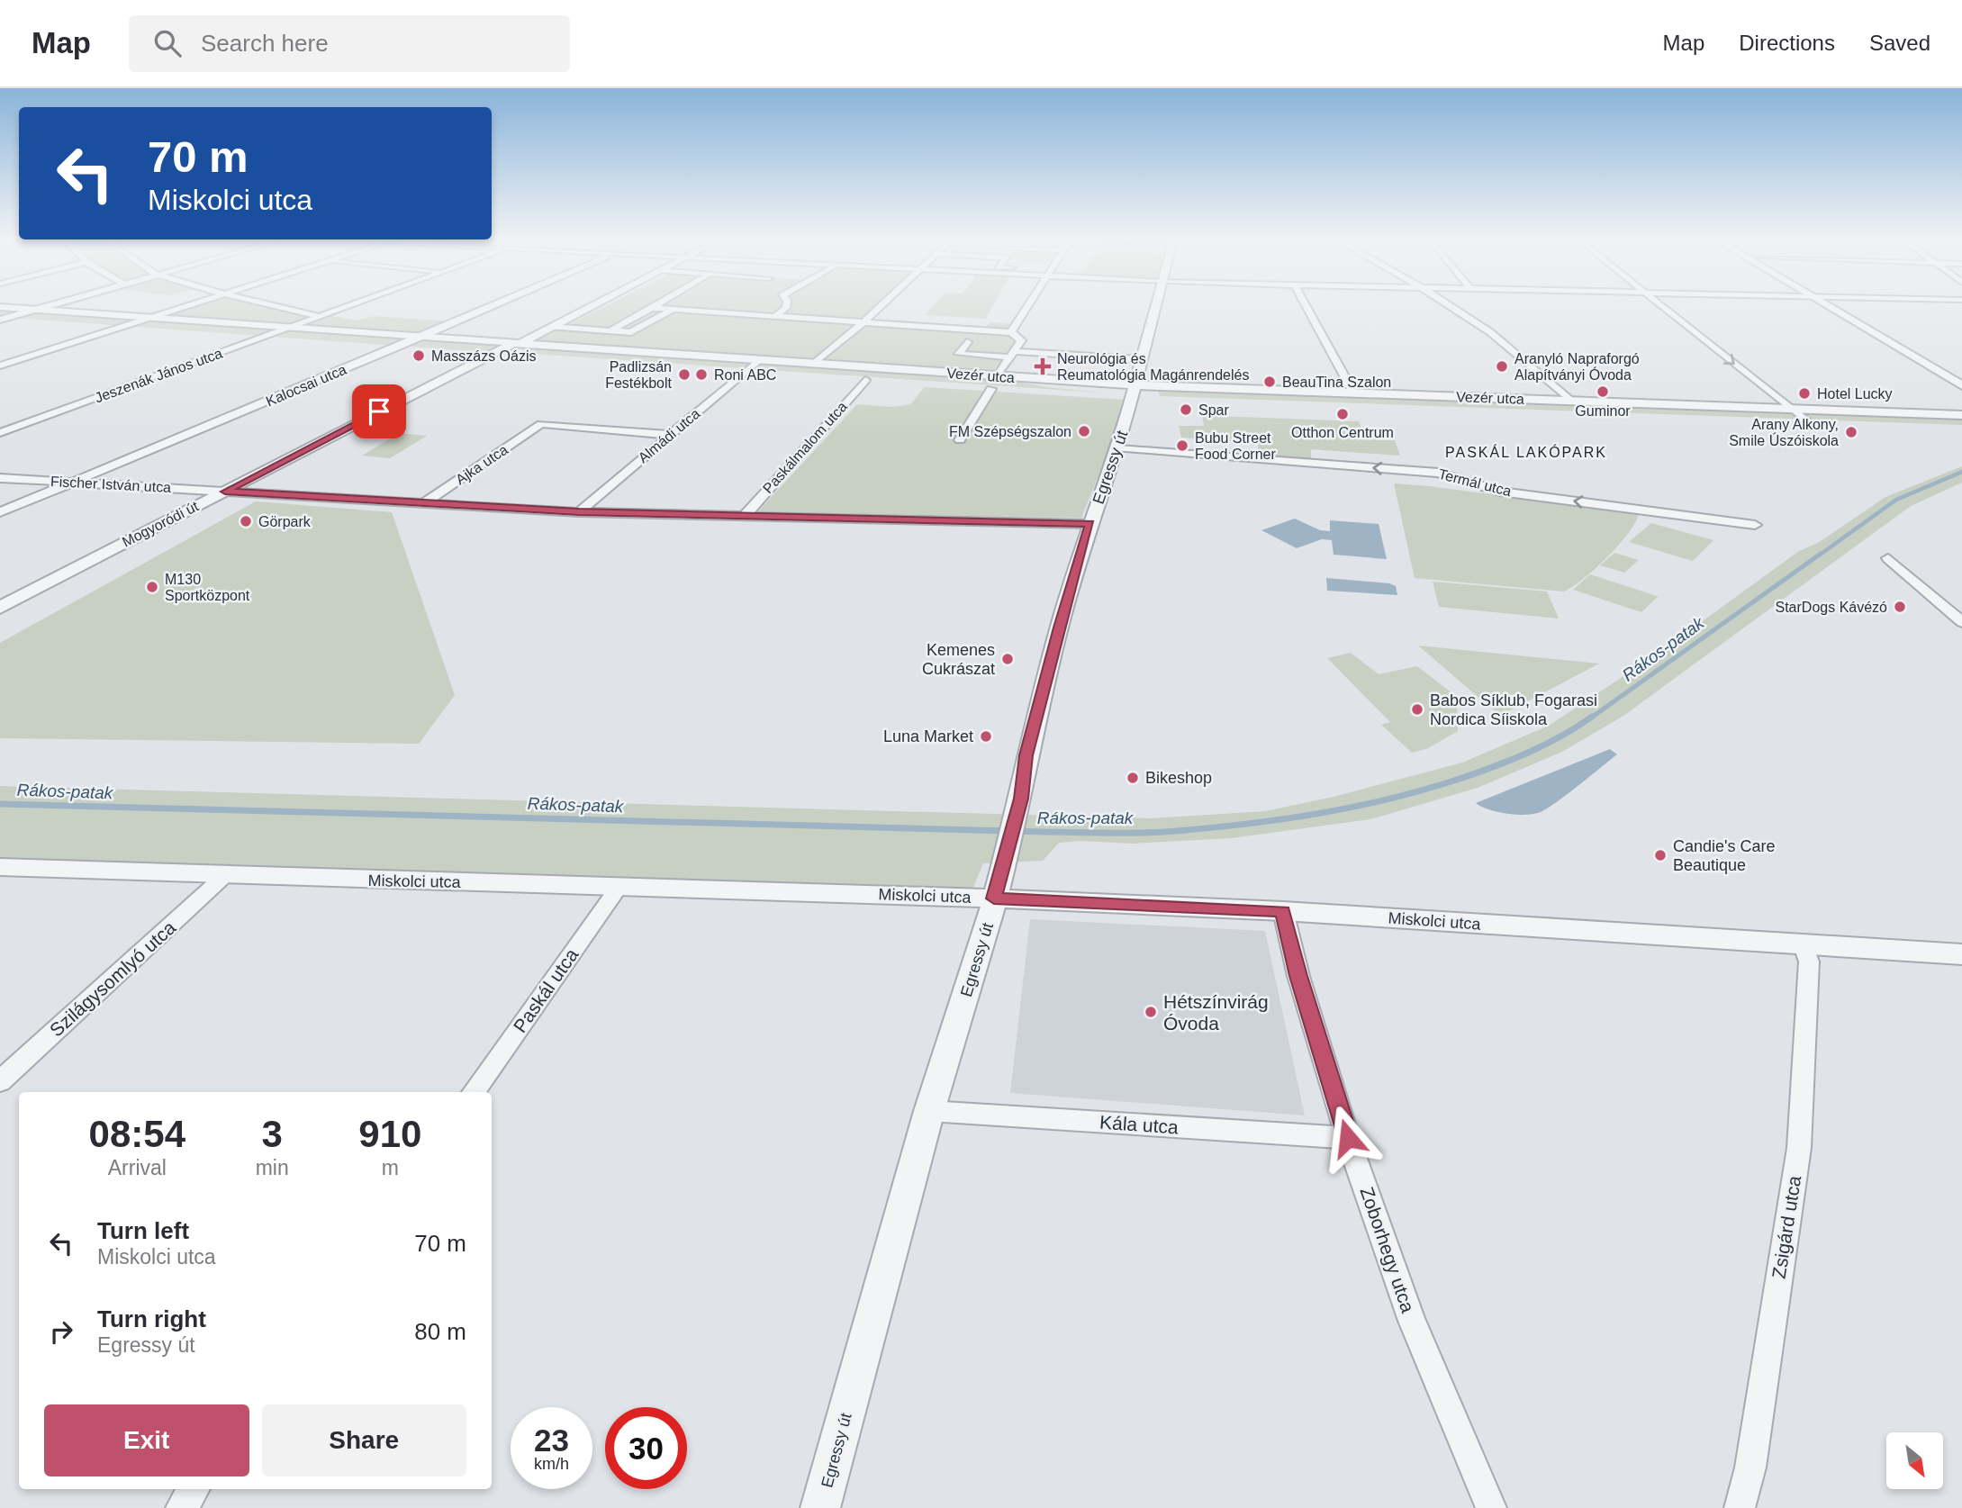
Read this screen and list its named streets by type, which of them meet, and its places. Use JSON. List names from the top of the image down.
{
  "streets": {
    "street": [
      "Jeszenák János utca",
      "Vezér utca",
      "Kalocsai utca",
      "Almádi utca",
      "Paskálmalom utca",
      "Ajka utca",
      "Egressy út",
      "Termál utca",
      "Fischer István utca",
      "Mogyoródi út",
      "Miskolci utca",
      "Szilágysomlyó utca",
      "Paskál utca",
      "Kála utca",
      "Zsigárd utca",
      "Zoborhegy utca"
    ]
  },
  "crossings": [
    ["Jeszenák János utca", "Vezér utca"],
    ["Vezér utca", "Kalocsai utca"],
    ["Vezér utca", "Almádi utca"],
    ["Vezér utca", "Egressy út"],
    ["Vezér utca", "Mogyoródi út"],
    ["Kalocsai utca", "Fischer István utca"],
    ["Almádi utca", "Ajka utca"],
    ["Almádi utca", "Fischer István utca"],
    ["Paskálmalom utca", "Fischer István utca"],
    ["Ajka utca", "Fischer István utca"],
    ["Egressy út", "Termál utca"],
    ["Egressy út", "Fischer István utca"],
    ["Egressy út", "Miskolci utca"],
    ["Egressy út", "Kála utca"],
    ["Fischer István utca", "Mogyoródi út"],
    ["Miskolci utca", "Szilágysomlyó utca"],
    ["Miskolci utca", "Paskál utca"],
    ["Miskolci utca", "Zsigárd utca"],
    ["Miskolci utca", "Zoborhegy utca"],
    ["Kála utca", "Zoborhegy utca"]
  ],
  "one_way": ["Termál utca"],
  "districts": ["PASKÁL LAKÓPARK"],
  "water": ["Rákos-patak"],
  "places": {
    "other": [
      "Masszázs Oázis",
      "Aranyló Napraforgó Alapítványi Óvoda",
      "Padlizsán Festékbolt",
      "Roni ABC",
      "BeauTina Szalon",
      "Guminor",
      "Hotel Lucky",
      "Spar",
      "Otthon Centrum",
      "FM Szépségszalon",
      "Arany Alkony, Smile Úszóiskola",
      "Bubu Street Food Corner",
      "Görpark",
      "M130 Sportközpont",
      "StarDogs Kávézó",
      "Kemenes Cukrászat",
      "Babos Síklub, Fogarasi Nordica Síiskola",
      "Luna Market",
      "Bikeshop",
      "Candie's Care Beautique",
      "Hétszínvirág Óvoda"
    ],
    "health": ["Neurológia és Reumatológia Magánrendelés"]
  },
  "north": "bottom right",
  "page": {
    "header": "Map",
    "search": "Search here",
    "nav": ["Map", "Directions", "Saved"],
    "turn": ["70 m", "Miskolci utca"],
    "eta": [
      "08:54",
      "Arrival",
      "3",
      "min",
      "910",
      "m"
    ],
    "list": [
      {
        "name": "Turn left",
        "note": "Miskolci utca",
        "value": "70 m"
      },
      {
        "name": "Turn right",
        "note": "Egressy út",
        "value": "80 m"
      }
    ],
    "buttons": ["Exit", "Share"],
    "speed": "23 km/h",
    "limit": "30"
  }
}
